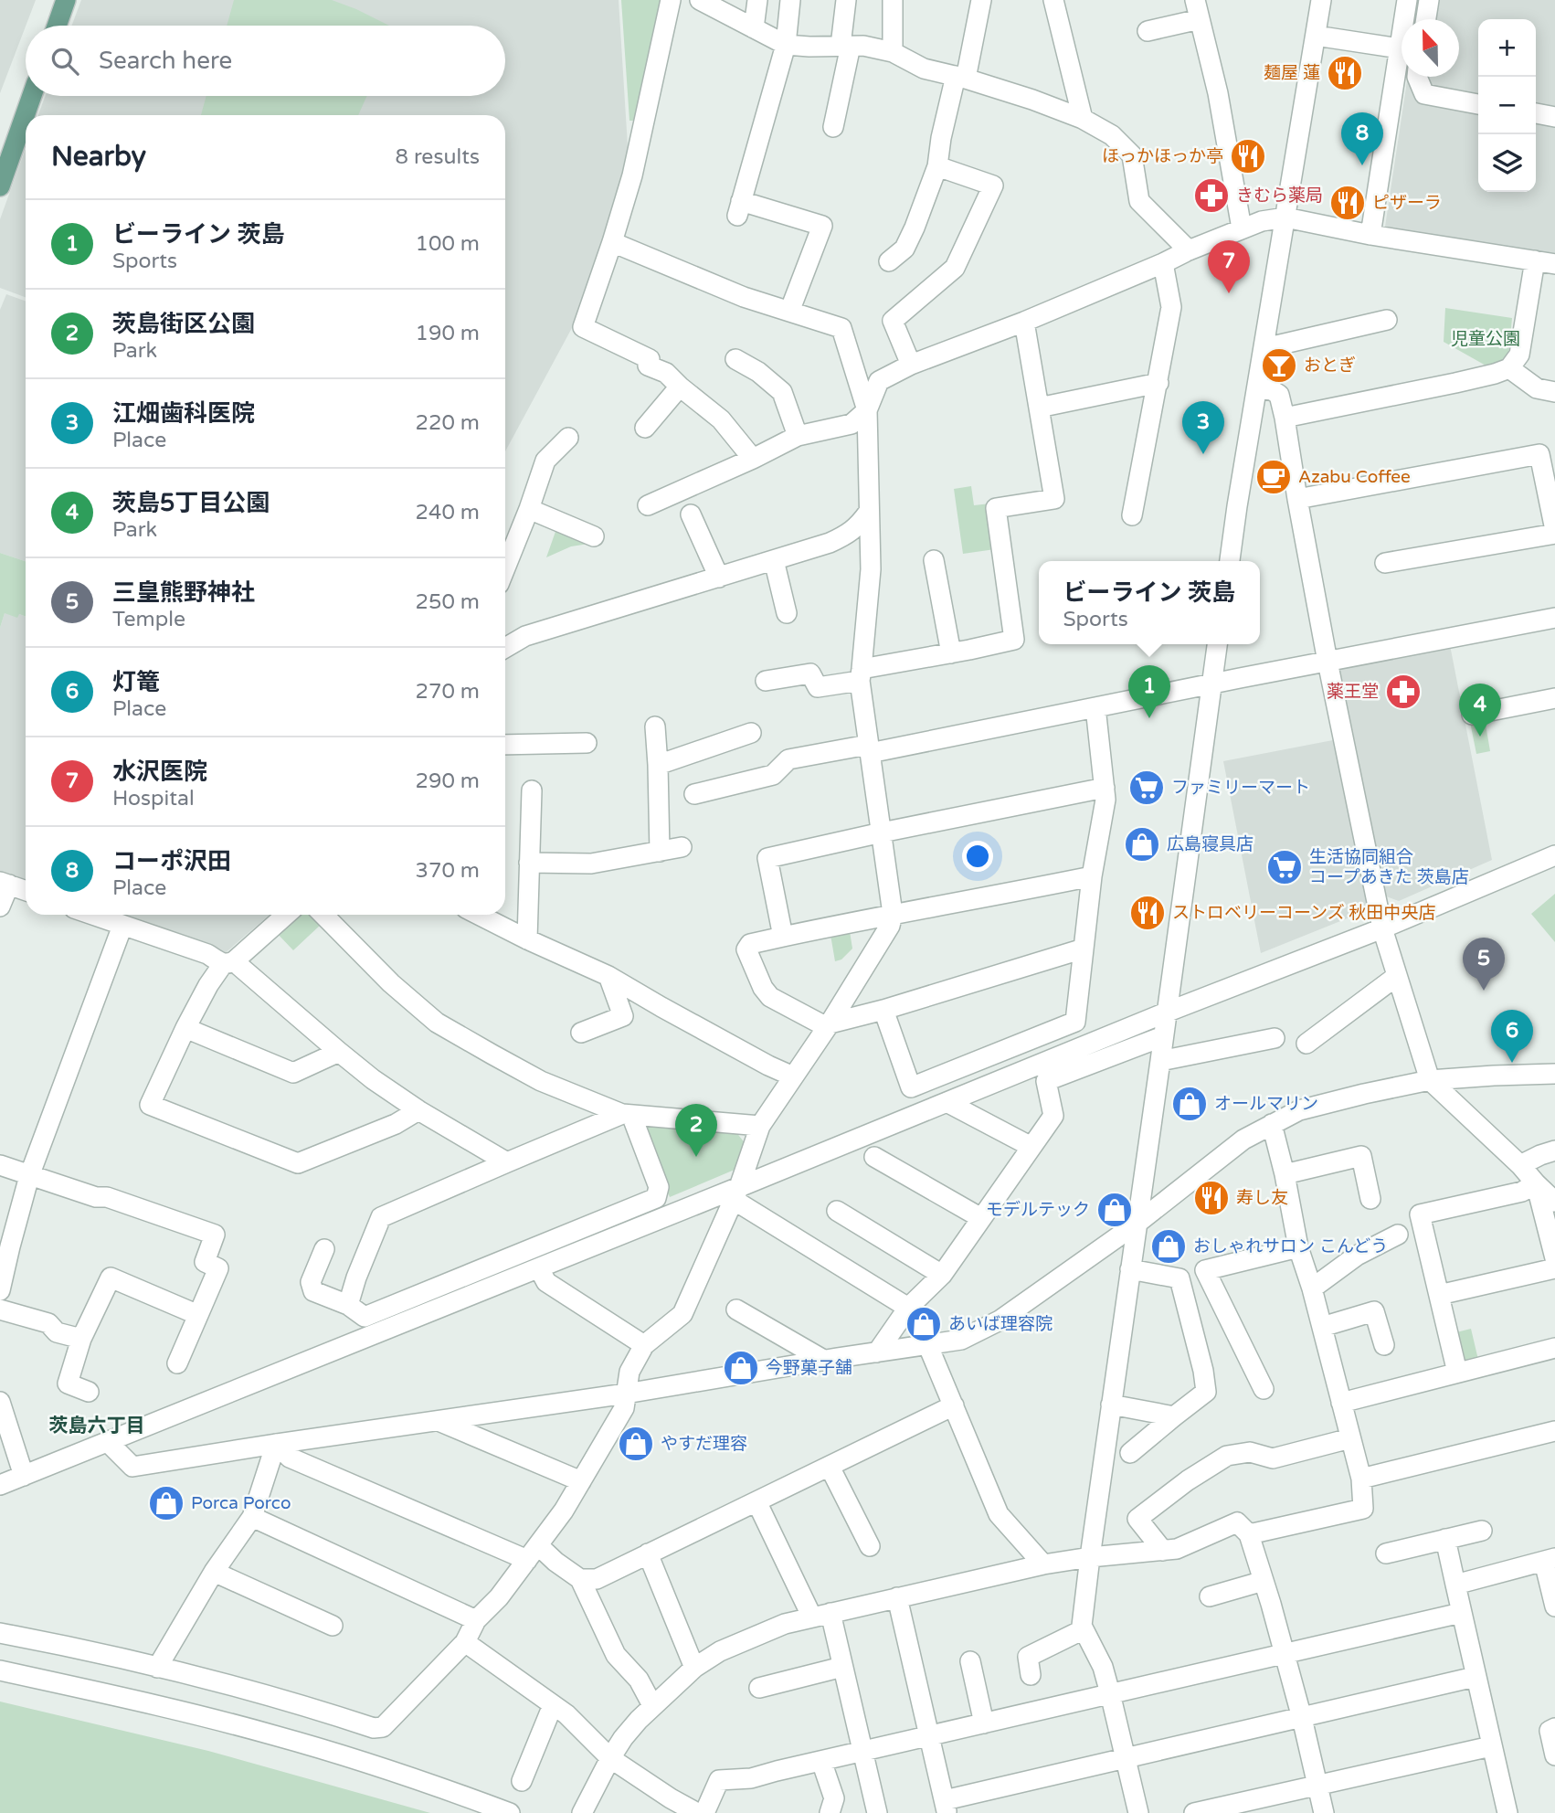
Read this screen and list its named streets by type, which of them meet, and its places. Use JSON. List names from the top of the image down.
{
  "districts": ["茨島六丁目"],
  "parks": ["児童公園"],
  "places": {
    "restaurant": [
      "麺屋 蓮",
      "ほっかほっか亭",
      "ピザーラ",
      "ストロベリーコーンズ 秋田中央店",
      "寿し友"
    ],
    "pharmacy": ["きむら薬局", "薬王堂"],
    "bar": ["おとぎ"],
    "cafe": ["Azabu Coffee"],
    "supermarket": ["ファミリーマート", "生活協同組合 コープあきた 茨島店"],
    "shop": [
      "広島寝具店",
      "オールマリン",
      "モデルテック",
      "おしゃれサロン こんどう",
      "あいば理容院",
      "今野菓子舗",
      "やすだ理容",
      "Porca Porco"
    ]
  },
  "north": "top",
  "page": {
    "map_buttons": ["+", "−"],
    "search": "Search here",
    "pins": [
      "8",
      "7",
      "3",
      "1",
      "4",
      "5",
      "6",
      "2"
    ],
    "heading": ["Nearby", "8 results"],
    "list": [
      {
        "mark": "1",
        "name": "ビーライン 茨島",
        "note": "Sports",
        "value": "100 m"
      },
      {
        "mark": "2",
        "name": "茨島街区公園",
        "note": "Park",
        "value": "190 m"
      },
      {
        "mark": "3",
        "name": "江畑歯科医院",
        "note": "Place",
        "value": "220 m"
      },
      {
        "mark": "4",
        "name": "茨島5丁目公園",
        "note": "Park",
        "value": "240 m"
      },
      {
        "mark": "5",
        "name": "三皇熊野神社",
        "note": "Temple",
        "value": "250 m"
      },
      {
        "mark": "6",
        "name": "灯篭",
        "note": "Place",
        "value": "270 m"
      },
      {
        "mark": "7",
        "name": "水沢医院",
        "note": "Hospital",
        "value": "290 m"
      },
      {
        "mark": "8",
        "name": "コーポ沢田",
        "note": "Place",
        "value": "370 m"
      }
    ],
    "popup": ["ビーライン 茨島", "Sports"]
  }
}
